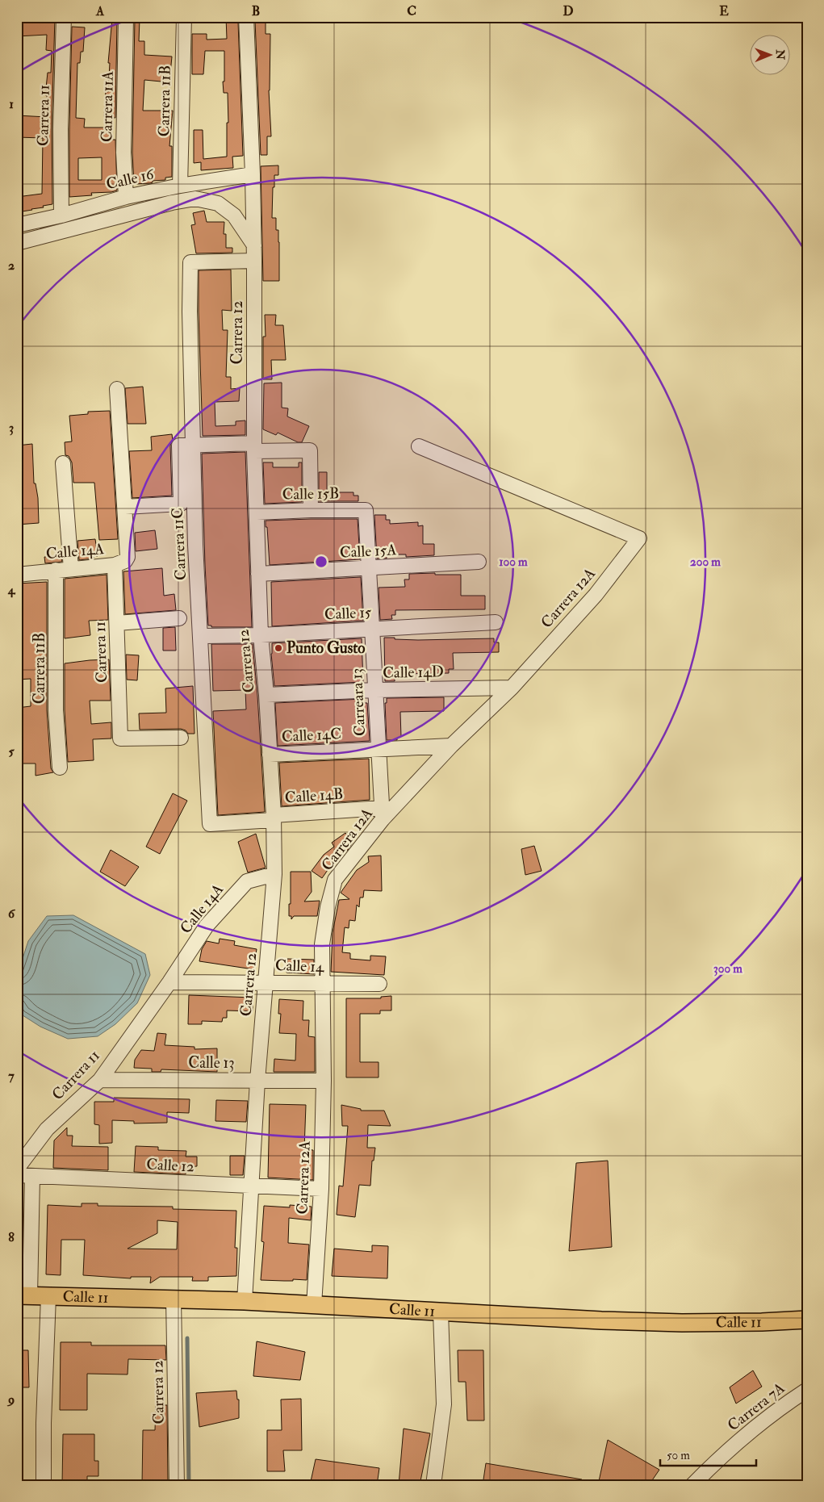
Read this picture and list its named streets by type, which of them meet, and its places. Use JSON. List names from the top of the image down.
{
  "streets": {
    "main road": ["Calle 11"],
    "street": [
      "Carrera 11B",
      "Carrera 11A",
      "Carrera 11",
      "Calle 16",
      "Carrera 12",
      "Calle 15B",
      "Carrera 11C",
      "Calle 14A",
      "Calle 15A",
      "Carrera 12A",
      "Calle 15",
      "Calle 14D",
      "Carreara 13",
      "Calle 14C",
      "Calle 14B",
      "Calle 14",
      "Calle 13",
      "Calle 12",
      "Carrera 7A"
    ]
  },
  "crossings": [
    ["Carrera 11B", "Calle 16"],
    ["Carrera 11B", "Calle 14A"],
    ["Carrera 11A", "Calle 16"],
    ["Carrera 11", "Calle 16"],
    ["Carrera 11", "Calle 14A"],
    ["Carrera 11", "Calle 14"],
    ["Carrera 11", "Calle 13"],
    ["Calle 16", "Carrera 12"],
    ["Carrera 12", "Calle 15B"],
    ["Carrera 12", "Carrera 11C"],
    ["Carrera 12", "Calle 14A"],
    ["Carrera 12", "Calle 15A"],
    ["Carrera 12", "Calle 15"],
    ["Carrera 12", "Calle 14D"],
    ["Carrera 12", "Calle 14C"],
    ["Carrera 12", "Calle 14B"],
    ["Carrera 12", "Calle 14"],
    ["Carrera 12", "Calle 13"],
    ["Carrera 12", "Calle 12"],
    ["Carrera 12", "Calle 11"],
    ["Calle 15B", "Carreara 13"],
    ["Carrera 11C", "Calle 15"],
    ["Carrera 11C", "Calle 14B"],
    ["Calle 14A", "Calle 14"],
    ["Calle 15A", "Carreara 13"],
    ["Carrera 12A", "Calle 14D"],
    ["Carrera 12A", "Carreara 13"],
    ["Carrera 12A", "Calle 14C"],
    ["Carrera 12A", "Calle 14B"],
    ["Carrera 12A", "Calle 14"],
    ["Carrera 12A", "Calle 13"],
    ["Carrera 12A", "Calle 12"],
    ["Carrera 12A", "Calle 11"],
    ["Calle 15", "Carreara 13"],
    ["Calle 14D", "Carreara 13"],
    ["Carreara 13", "Calle 14C"],
    ["Carreara 13", "Calle 14B"]
  ],
  "places": ["Punto Gusto"],
  "scale_bar": "50 m",
  "north": "right",
  "grid": {
    "columns": [
      "A",
      "B",
      "C",
      "D",
      "E"
    ],
    "rows": [
      "1",
      "2",
      "3",
      "4",
      "5",
      "6",
      "7",
      "8",
      "9"
    ]
  },
  "rings": ["100 m", "200 m", "300 m"]
}
